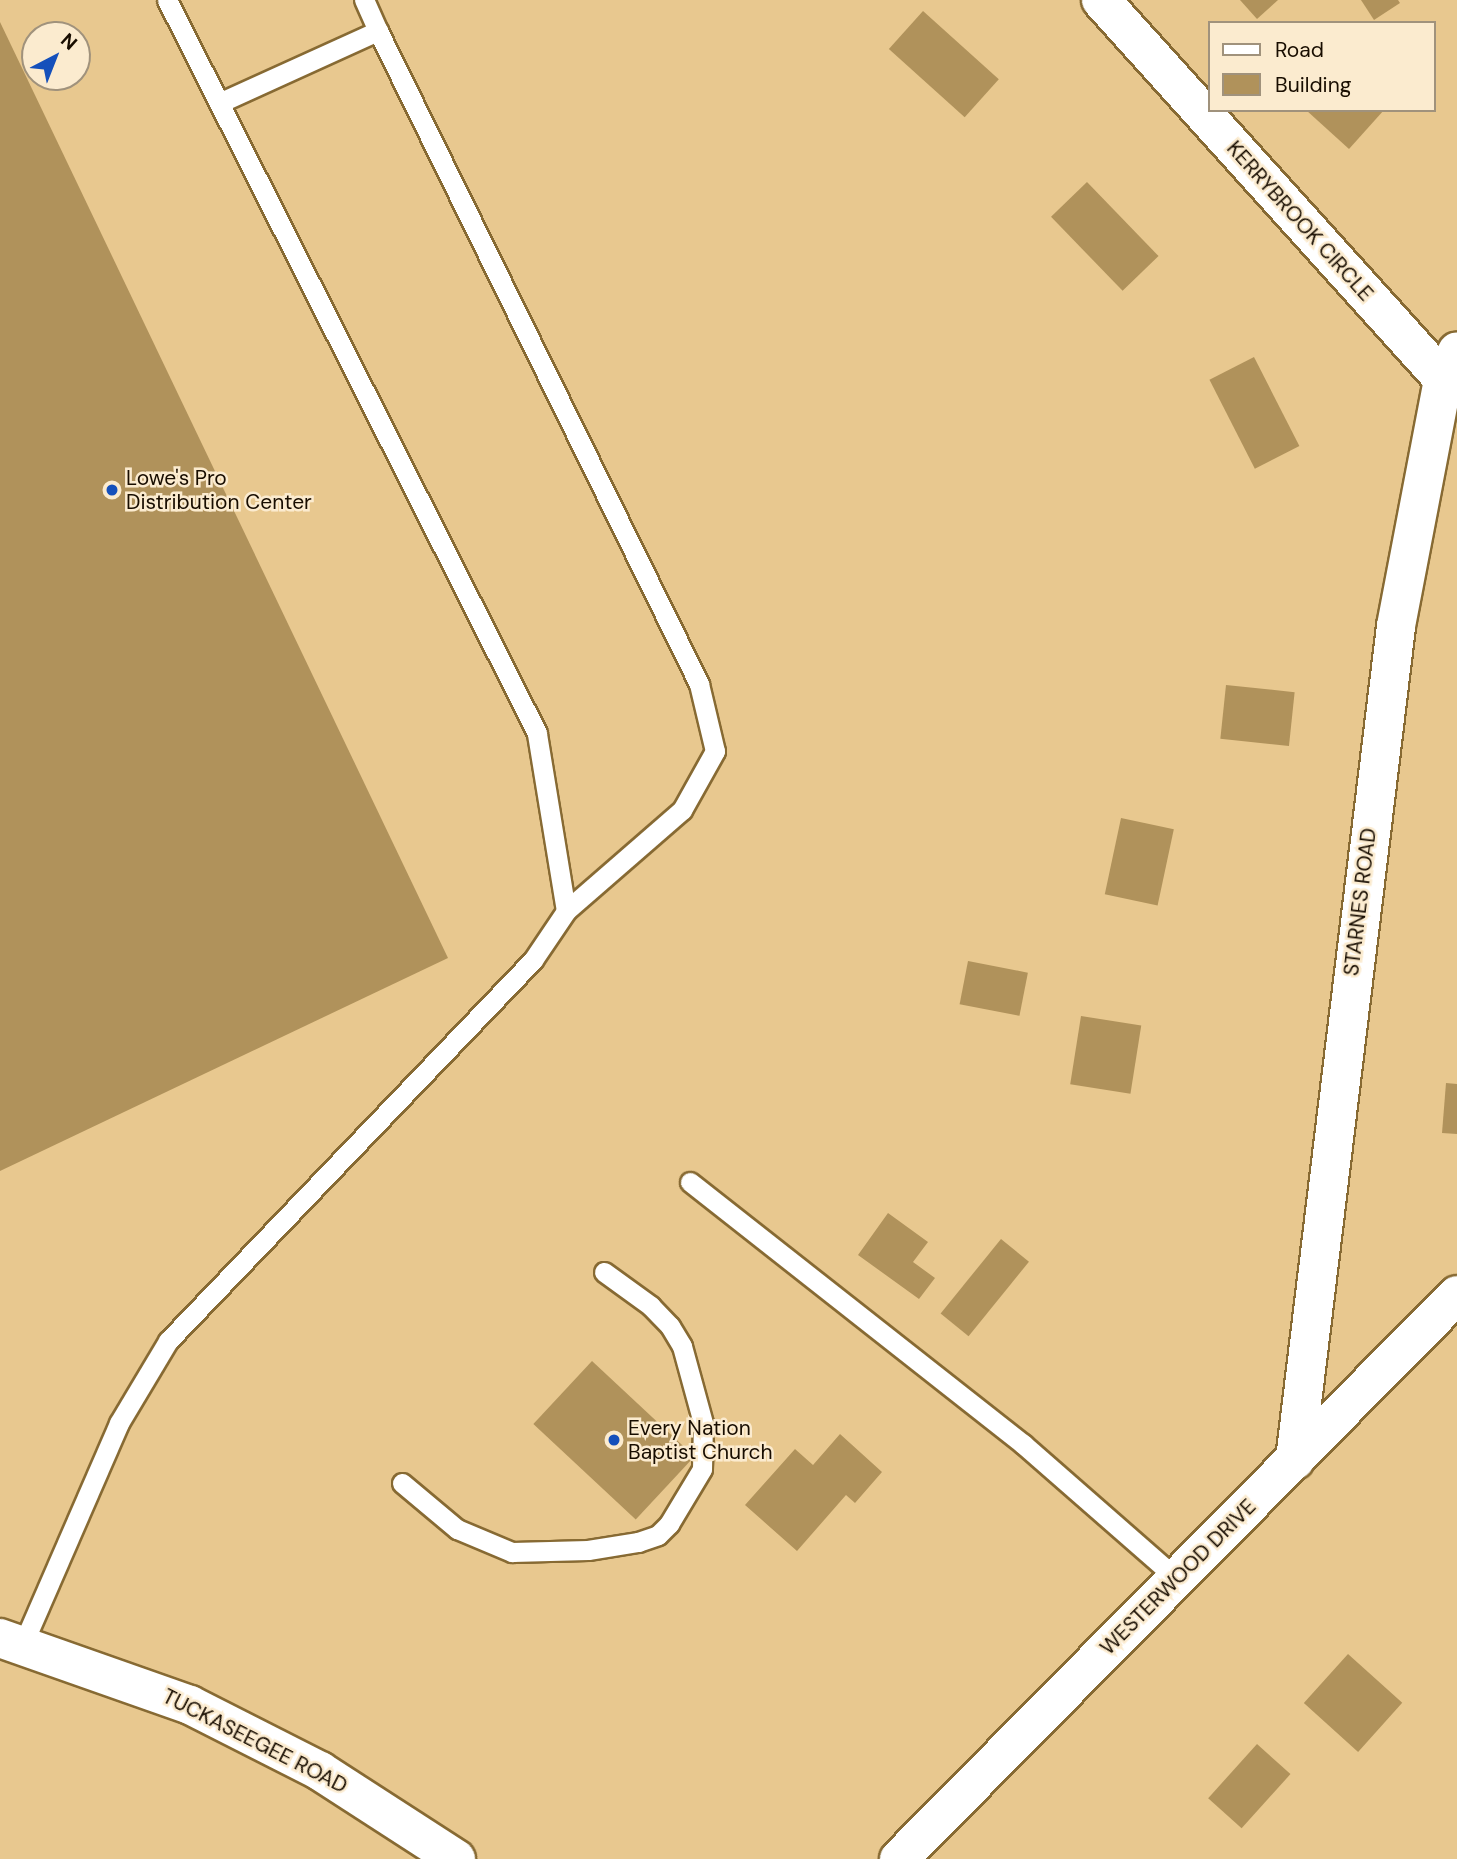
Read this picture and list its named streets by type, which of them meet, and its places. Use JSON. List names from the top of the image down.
{
  "streets": {
    "street": [
      "KERRYBROOK CIRCLE",
      "STARNES ROAD",
      "WESTERWOOD DRIVE",
      "TUCKASEEGEE ROAD"
    ]
  },
  "crossings": [
    ["KERRYBROOK CIRCLE", "STARNES ROAD"],
    ["STARNES ROAD", "WESTERWOOD DRIVE"]
  ],
  "places": ["Lowe's Pro Distribution Center", "Every Nation Baptist Church"],
  "legend": ["Road", "Building"],
  "north": "top right"
}
